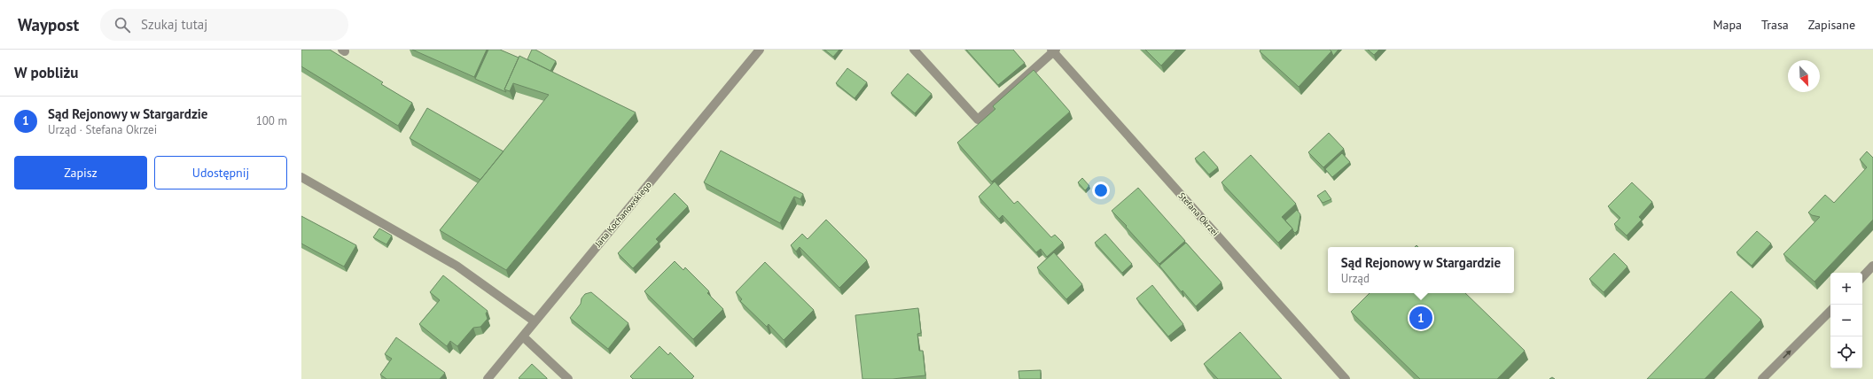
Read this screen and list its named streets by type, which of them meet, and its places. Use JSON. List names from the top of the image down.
{
  "streets": {
    "street": ["Jana Kochanowskiego", "Stefana Okrzei"]
  },
  "north": "bottom right",
  "page": {
    "header": "Waypost",
    "search": "Szukaj tutaj",
    "nav": ["Mapa", "Trasa", "Zapisane"],
    "heading": "W pobliżu",
    "list": [
      {
        "mark": "1",
        "name": "Sąd Rejonowy w Stargardzie",
        "note": "Urząd · Stefana Okrzei",
        "value": "100 m"
      }
    ],
    "buttons": ["Zapisz", "Udostępnij"],
    "popup": ["Sąd Rejonowy w Stargardzie", "Urząd"],
    "map_buttons": ["+", "−"],
    "pins": "1"
  }
}
